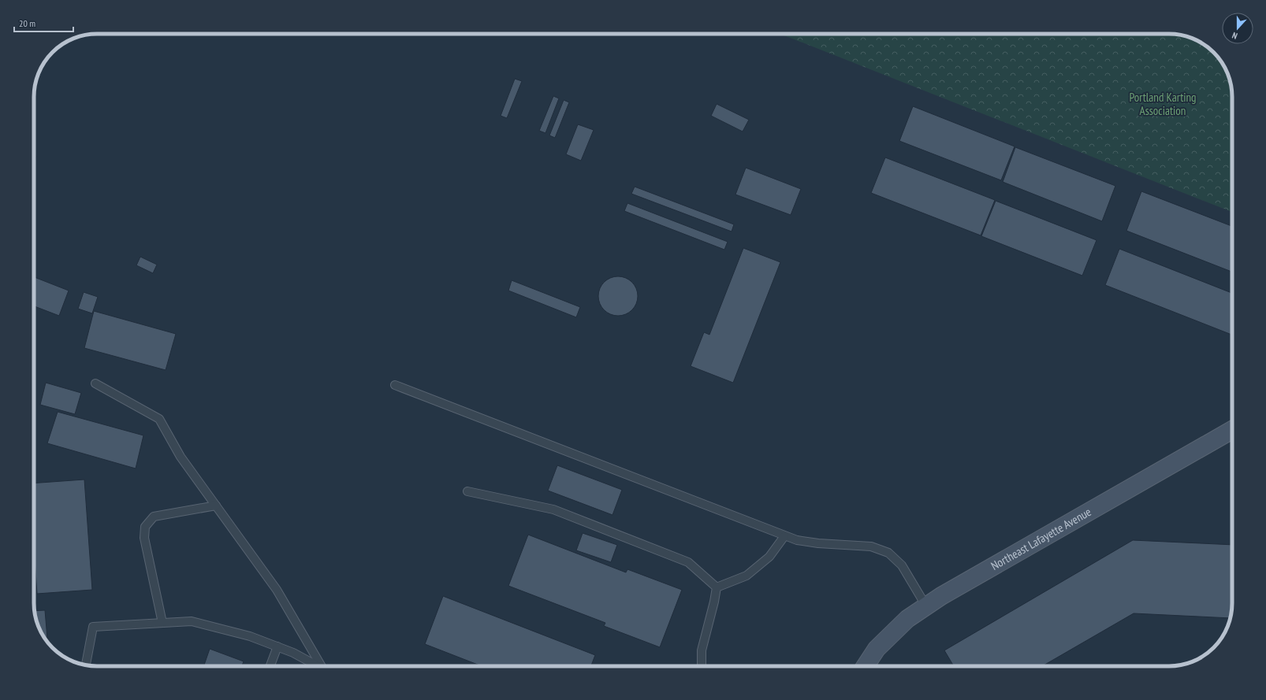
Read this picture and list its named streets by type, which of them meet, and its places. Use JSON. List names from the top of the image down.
{
  "streets": {
    "main road": ["Northeast Lafayette Avenue"]
  },
  "parks": ["Portland Karting Association"],
  "scale_bar": "20 m",
  "north": "bottom"
}
